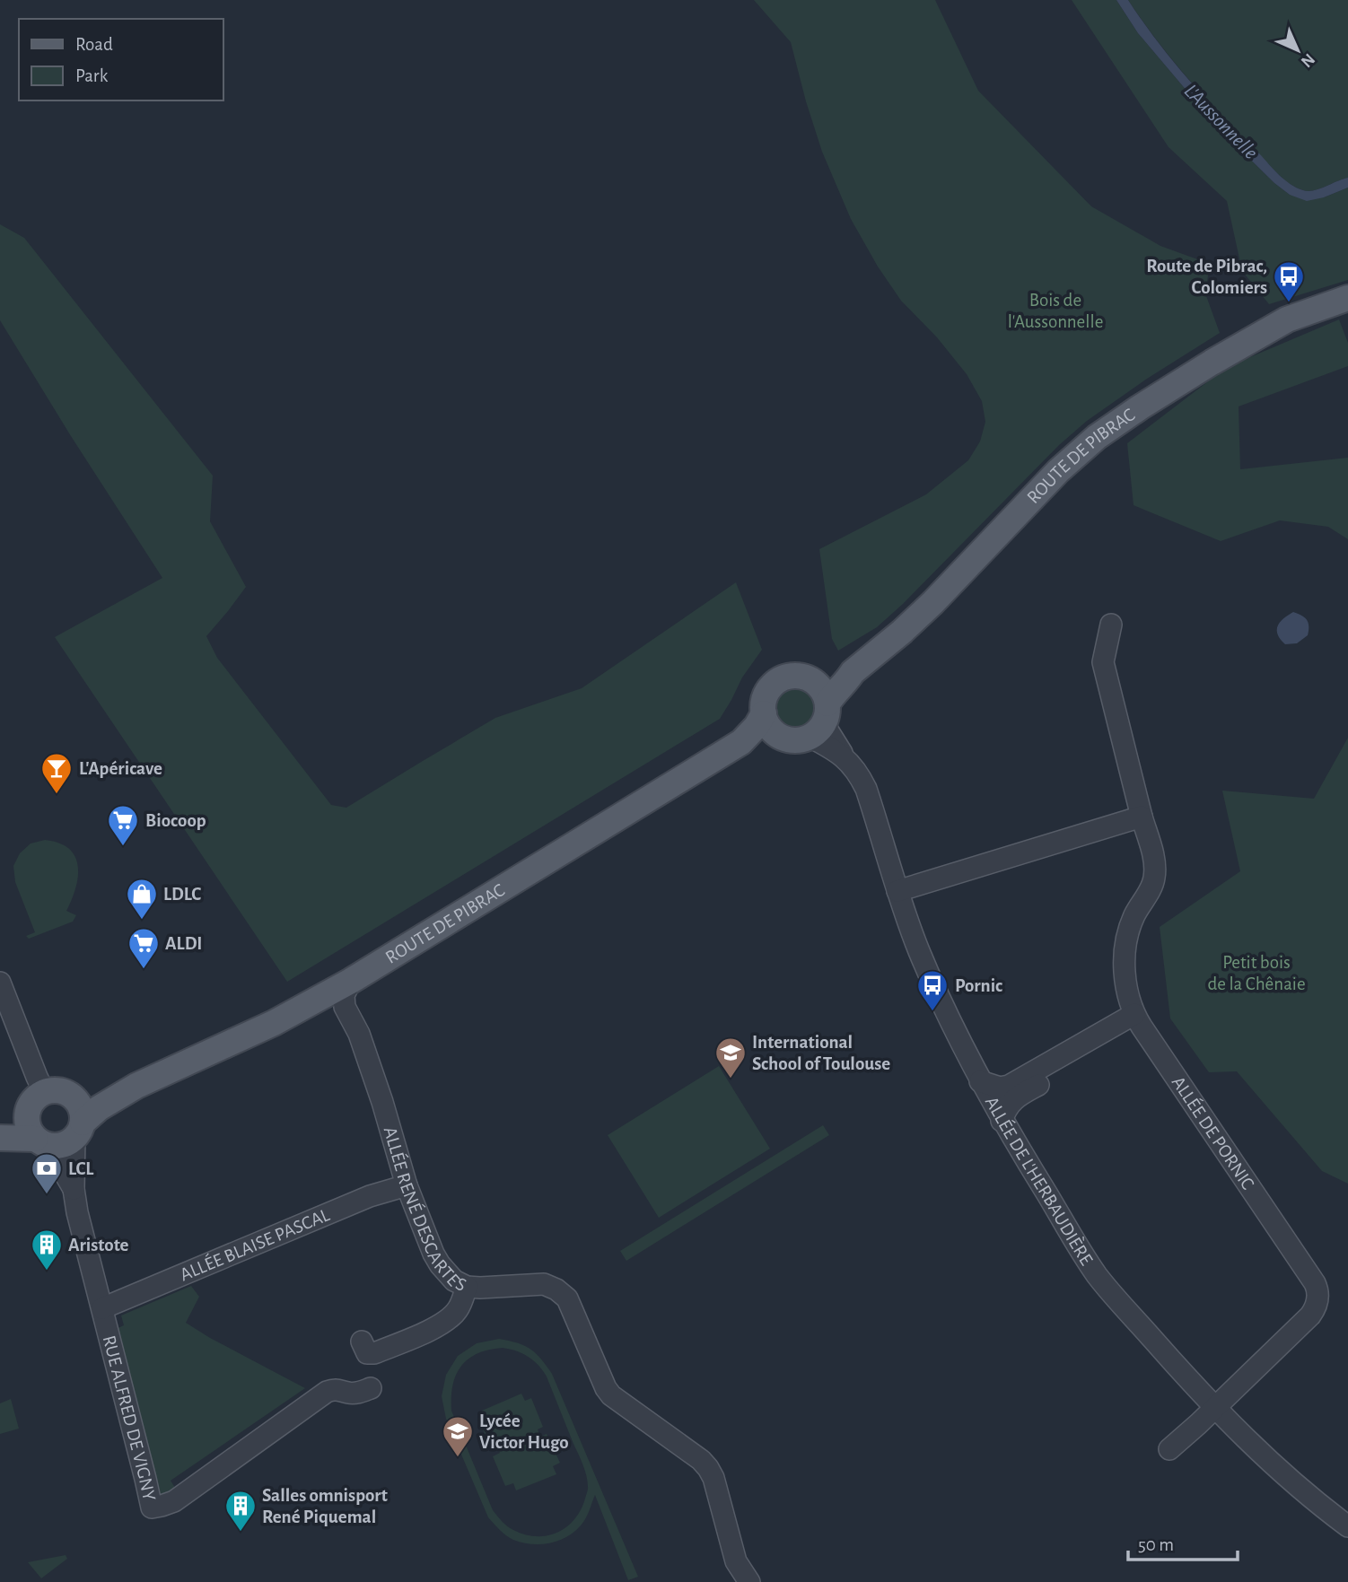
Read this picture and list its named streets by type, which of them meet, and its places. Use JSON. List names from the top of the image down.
{
  "streets": {
    "main road": ["ROUTE DE PIBRAC"],
    "street": [
      "ALLÉE DE PORNIC",
      "ALLÉE DE L'HERBAUDIÈRE",
      "ALLÉE RENÉ DESCARTES",
      "ALLÉE BLAISE PASCAL",
      "RUE ALFRED DE VIGNY"
    ]
  },
  "crossings": [
    ["ROUTE DE PIBRAC", "ALLÉE DE L'HERBAUDIÈRE"],
    ["ROUTE DE PIBRAC", "ALLÉE RENÉ DESCARTES"],
    ["ROUTE DE PIBRAC", "RUE ALFRED DE VIGNY"],
    ["ALLÉE DE PORNIC", "ALLÉE DE L'HERBAUDIÈRE"],
    ["ALLÉE RENÉ DESCARTES", "ALLÉE BLAISE PASCAL"],
    ["ALLÉE BLAISE PASCAL", "RUE ALFRED DE VIGNY"]
  ],
  "water": ["L'Aussonnelle"],
  "parks": ["Bois de l'Aussonnelle", "Petit bois de la Chênaie"],
  "places": {
    "bus stop": ["Route de Pibrac, Colomiers", "Pornic"],
    "bar": ["L'Apéricave"],
    "supermarket": ["Biocoop", "ALDI"],
    "shop": ["LDLC"],
    "school or university": ["International School of Toulouse", "Lycée Victor Hugo"],
    "bank": ["LCL"],
    "building": ["Aristote", "Salles omnisport René Piquemal"]
  },
  "legend": ["Road", "Park"],
  "scale_bar": "50 m",
  "north": "bottom right"
}
